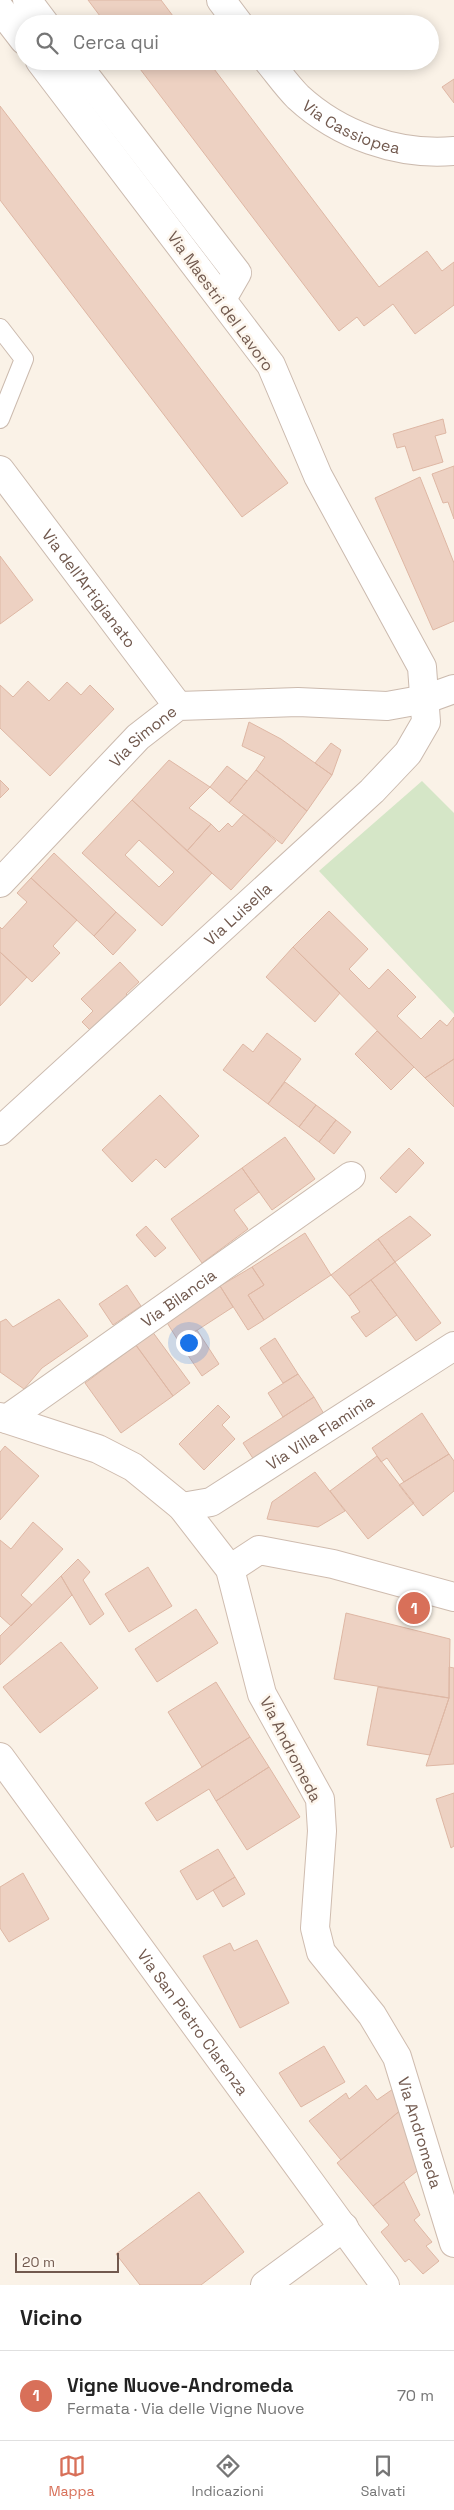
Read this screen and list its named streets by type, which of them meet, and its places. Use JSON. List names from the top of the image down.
{
  "streets": {
    "street": [
      "Via Cassiopea",
      "Via Maestri del Lavoro",
      "Via dell'Artigianato",
      "Via Simone",
      "Via Luisella",
      "Via Bilancia",
      "Via Villa Flaminia",
      "Via Andromeda",
      "Via San Pietro Clarenza"
    ]
  },
  "crossings": [
    ["Via Maestri del Lavoro", "Via Simone"],
    ["Via Maestri del Lavoro", "Via Luisella"],
    ["Via dell'Artigianato", "Via Simone"],
    ["Via Simone", "Via Luisella"],
    ["Via Bilancia", "Via Andromeda"],
    ["Via Villa Flaminia", "Via Andromeda"]
  ],
  "scale_bar": "20 m",
  "page": {
    "search": "Cerca qui",
    "pins": "1",
    "scale": "20 m",
    "heading": "Vicino",
    "list": [
      {
        "mark": "1",
        "name": "Vigne Nuove-Andromeda",
        "note": "Fermata · Via delle Vigne Nuove",
        "value": "70 m"
      }
    ],
    "nav": ["Mappa", "Indicazioni", "Salvati"]
  }
}
